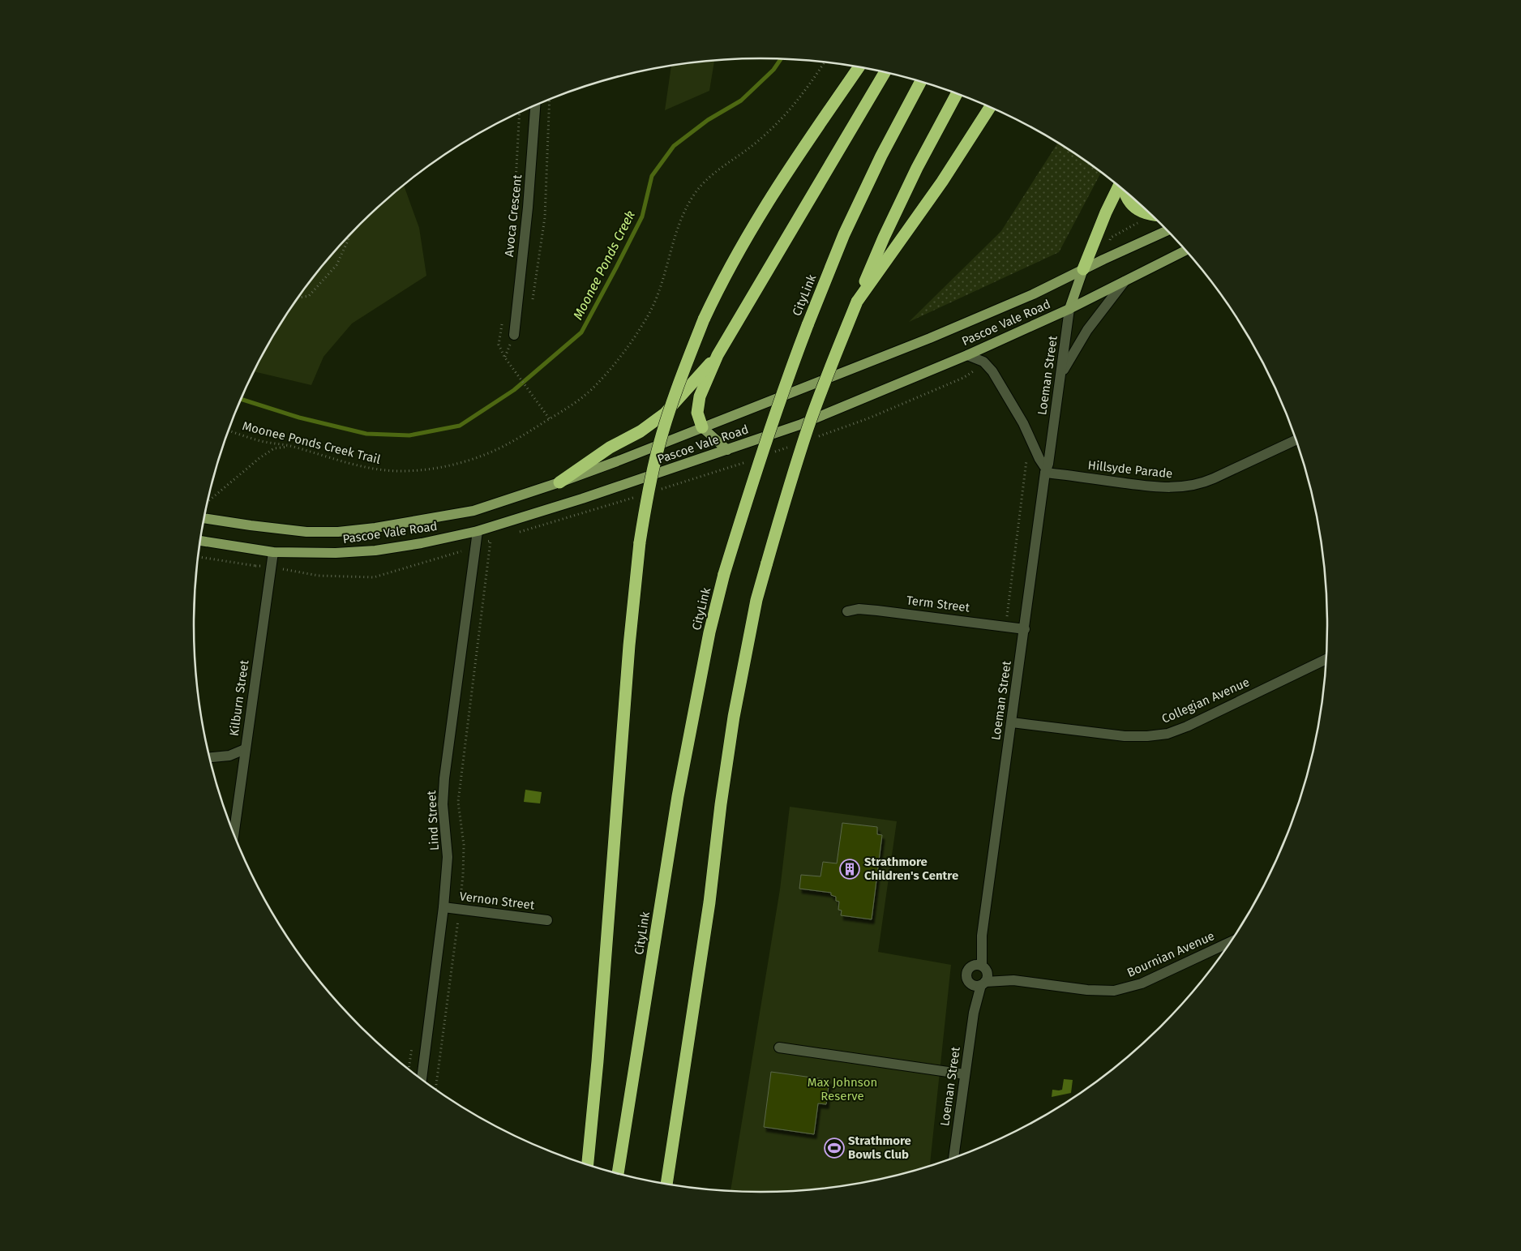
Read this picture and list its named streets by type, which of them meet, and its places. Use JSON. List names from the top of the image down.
{
  "streets": {
    "highway": ["CityLink"],
    "main road": ["Pascoe Vale Road"],
    "street": [
      "Avoca Crescent",
      "Loeman Street",
      "Hillsyde Parade",
      "Term Street",
      "Kilburn Street",
      "Collegian Avenue",
      "Lind Street",
      "Vernon Street",
      "Bournian Avenue"
    ],
    "path": ["Moonee Ponds Creek Trail"]
  },
  "crossings": [
    ["Pascoe Vale Road", "Loeman Street"],
    ["Pascoe Vale Road", "Kilburn Street"],
    ["Pascoe Vale Road", "Lind Street"],
    ["Loeman Street", "Hillsyde Parade"],
    ["Loeman Street", "Term Street"],
    ["Loeman Street", "Collegian Avenue"],
    ["Loeman Street", "Bournian Avenue"],
    ["Lind Street", "Vernon Street"]
  ],
  "water": ["Moonee Ponds Creek"],
  "parks": ["Max Johnson Reserve"],
  "places": {
    "building": ["Strathmore Children's Centre"],
    "sports": ["Strathmore Bowls Club"]
  }
}
